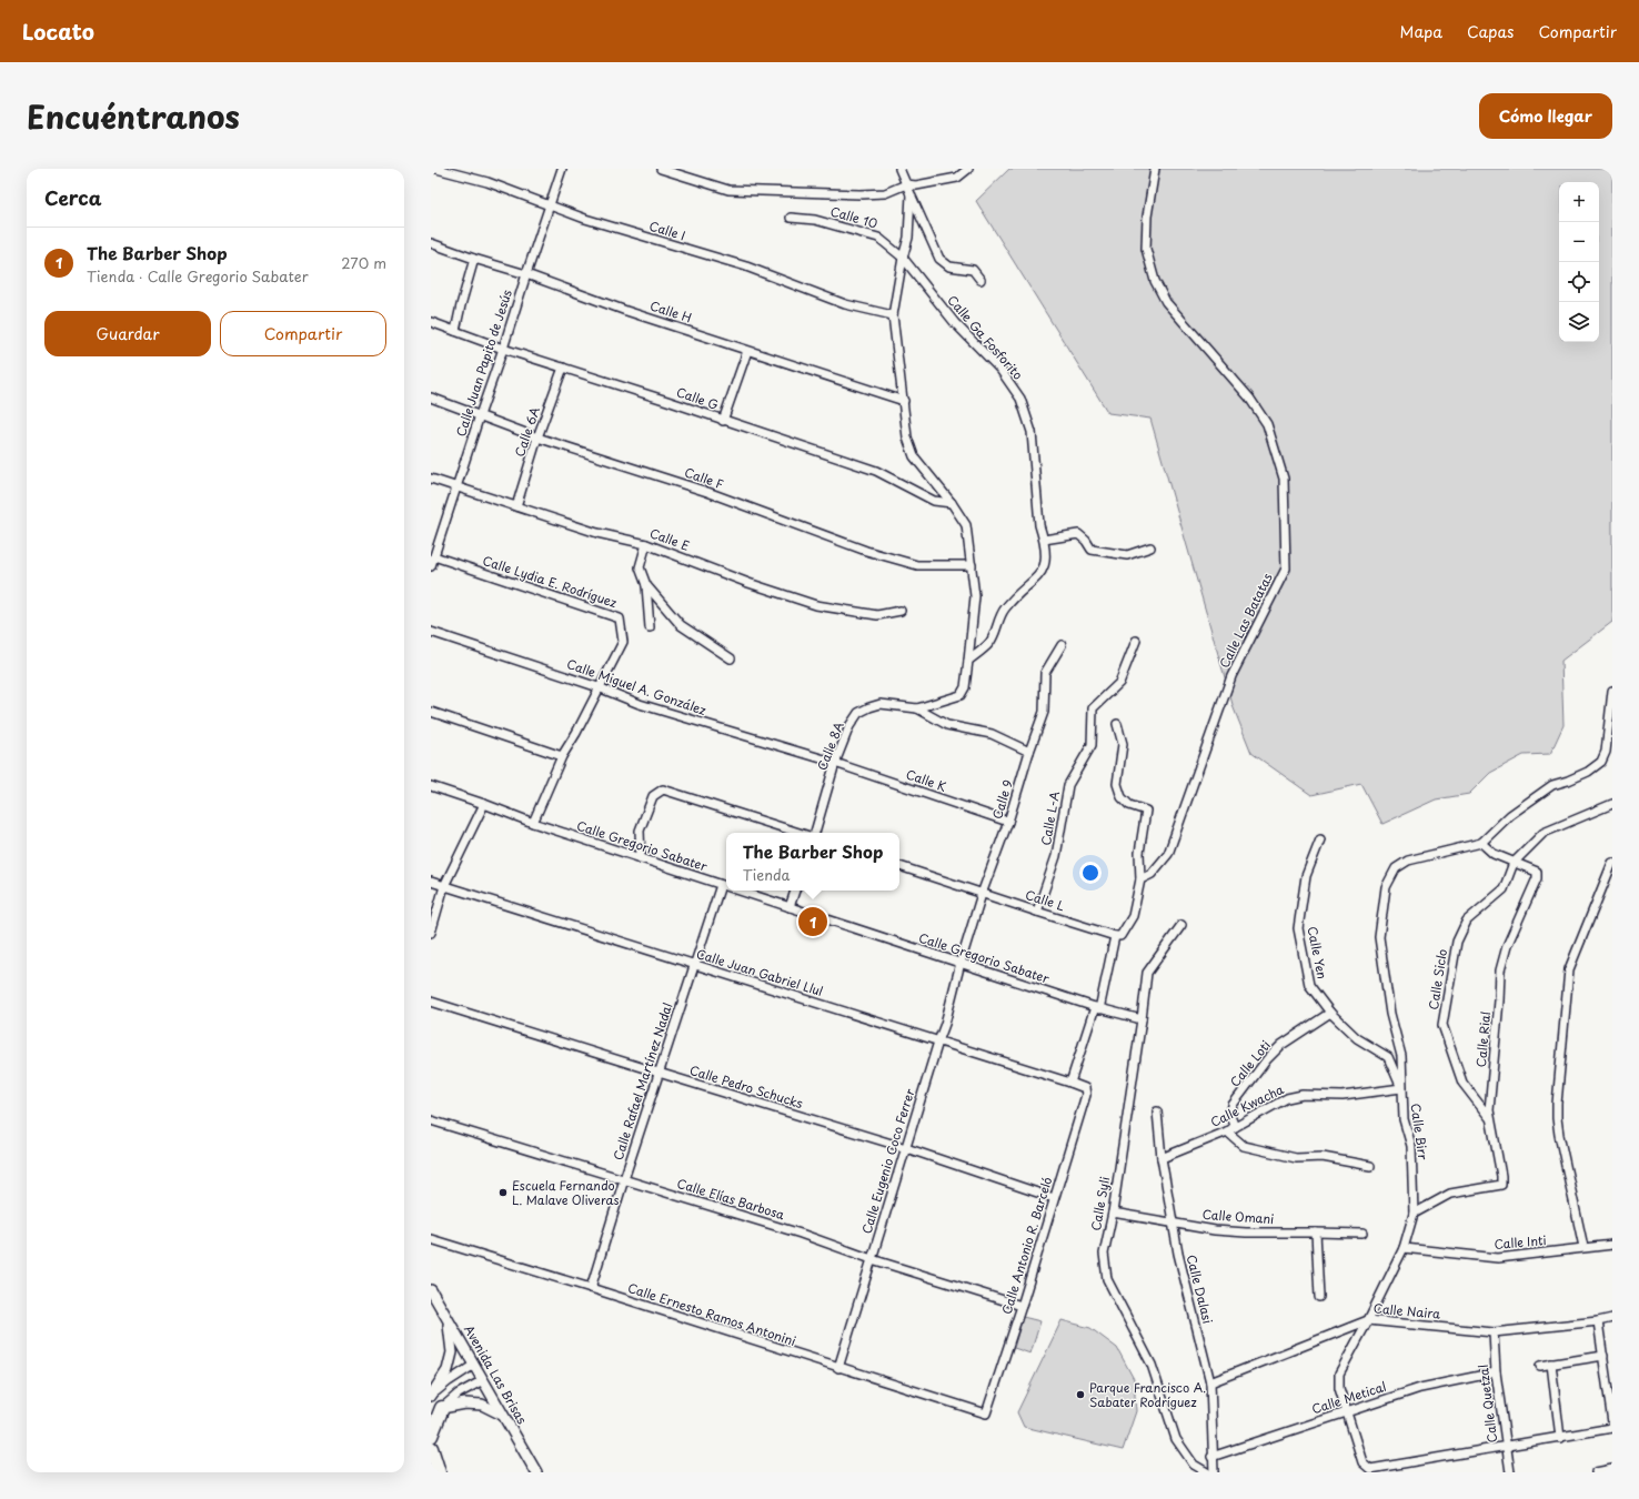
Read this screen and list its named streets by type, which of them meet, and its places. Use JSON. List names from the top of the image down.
{
  "streets": {
    "street": [
      "Calle 10",
      "Calle I",
      "Calle H",
      "Calle Ga Fosforito",
      "Calle Juan Papito de Jesús",
      "Calle G",
      "Calle 6A",
      "Calle F",
      "Calle E",
      "Calle Lydia E. Rodríguez",
      "Calle Las Batatas",
      "Calle Miguel A. González",
      "Calle 8A",
      "Calle K",
      "Calle 9",
      "Calle L-A",
      "Calle Gregorio Sabater",
      "Calle L",
      "Calle Yen",
      "Calle Juan Gabriel Llul",
      "Calle Siclo",
      "Calle Rial",
      "Calle Loti",
      "Calle Rafael Martínez Nadal",
      "Calle Pedro Schucks",
      "Calle Kwacha",
      "Calle Birr",
      "Calle Eugenio Coco Ferrer",
      "Calle Elías Barbosa",
      "Calle Syli",
      "Calle Omani",
      "Calle Inti",
      "Calle Antonio R. Barceló",
      "Calle Dalasi",
      "Calle Naira",
      "Calle Ernesto Ramos Antonini",
      "Avenida Las Brisas",
      "Calle Metical",
      "Calle Quetzal"
    ]
  },
  "crossings": [
    ["Calle 10", "Calle Ga Fosforito"],
    ["Calle I", "Calle Juan Papito de Jesús"],
    ["Calle H", "Calle Juan Papito de Jesús"],
    ["Calle Juan Papito de Jesús", "Calle G"],
    ["Calle Juan Papito de Jesús", "Calle F"],
    ["Calle Juan Papito de Jesús", "Calle E"],
    ["Calle Juan Papito de Jesús", "Calle Lydia E. Rodríguez"],
    ["Calle G", "Calle 6A"],
    ["Calle 6A", "Calle F"],
    ["Calle 6A", "Calle E"],
    ["Calle Lydia E. Rodríguez", "Calle Miguel A. González"],
    ["Calle Lydia E. Rodríguez", "Calle Gregorio Sabater"],
    ["Calle Miguel A. González", "Calle 8A"],
    ["Calle Miguel A. González", "Calle K"],
    ["Calle 8A", "Calle K"],
    ["Calle 8A", "Calle 9"],
    ["Calle K", "Calle 9"],
    ["Calle 9", "Calle Gregorio Sabater"],
    ["Calle 9", "Calle L"],
    ["Calle 9", "Calle Eugenio Coco Ferrer"],
    ["Calle L-A", "Calle L"],
    ["Calle Gregorio Sabater", "Calle Rafael Martínez Nadal"],
    ["Calle Gregorio Sabater", "Calle Eugenio Coco Ferrer"],
    ["Calle Gregorio Sabater", "Calle Syli"],
    ["Calle Yen", "Calle Loti"],
    ["Calle Yen", "Calle Kwacha"],
    ["Calle Yen", "Calle Birr"],
    ["Calle Juan Gabriel Llul", "Calle Rafael Martínez Nadal"],
    ["Calle Juan Gabriel Llul", "Calle Eugenio Coco Ferrer"],
    ["Calle Juan Gabriel Llul", "Calle Antonio R. Barceló"],
    ["Calle Siclo", "Calle Rial"],
    ["Calle Rial", "Calle Birr"],
    ["Calle Loti", "Calle Kwacha"],
    ["Calle Rafael Martínez Nadal", "Calle Pedro Schucks"],
    ["Calle Rafael Martínez Nadal", "Calle Elías Barbosa"],
    ["Calle Rafael Martínez Nadal", "Calle Ernesto Ramos Antonini"],
    ["Calle Pedro Schucks", "Calle Eugenio Coco Ferrer"],
    ["Calle Pedro Schucks", "Calle Antonio R. Barceló"],
    ["Calle Kwacha", "Calle Birr"],
    ["Calle Kwacha", "Calle Dalasi"],
    ["Calle Birr", "Calle Inti"],
    ["Calle Birr", "Calle Naira"],
    ["Calle Birr", "Calle Metical"],
    ["Calle Birr", "Calle Quetzal"],
    ["Calle Eugenio Coco Ferrer", "Calle Elías Barbosa"],
    ["Calle Eugenio Coco Ferrer", "Calle Ernesto Ramos Antonini"],
    ["Calle Elías Barbosa", "Calle Antonio R. Barceló"],
    ["Calle Syli", "Calle Omani"],
    ["Calle Omani", "Calle Dalasi"],
    ["Calle Antonio R. Barceló", "Calle Ernesto Ramos Antonini"],
    ["Calle Dalasi", "Calle Naira"],
    ["Calle Dalasi", "Calle Metical"],
    ["Calle Naira", "Calle Quetzal"],
    ["Calle Metical", "Calle Quetzal"]
  ],
  "places": ["Escuela Fernando L. Malave Oliveras", "Parque Francisco A. Sabater Rodríguez"],
  "page": {
    "header": "Locato",
    "nav": ["Mapa", "Capas", "Compartir"],
    "title": "Encuéntranos",
    "buttons": [
      "Cómo llegar",
      ["Guardar", "Compartir"]
    ],
    "heading": "Cerca",
    "map_buttons": ["+", "−"],
    "list": [
      {
        "mark": "1",
        "name": "The Barber Shop",
        "note": "Tienda · Calle Gregorio Sabater",
        "value": "270 m"
      }
    ],
    "popup": ["The Barber Shop", "Tienda"],
    "pins": "1"
  }
}
